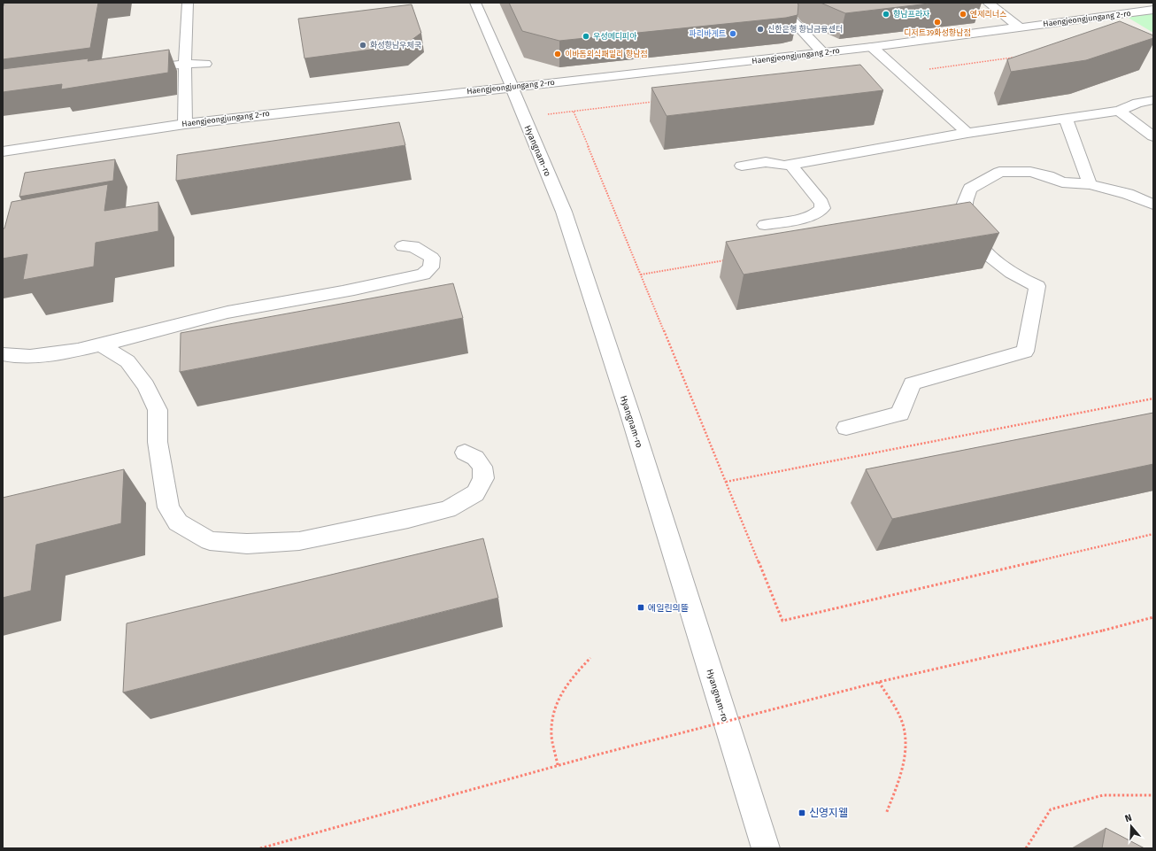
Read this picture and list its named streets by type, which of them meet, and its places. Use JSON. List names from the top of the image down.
{
  "streets": {
    "street": ["Haengjeongjungang 2-ro", "Hyangnam-ro"]
  },
  "crossings": [
    ["Haengjeongjungang 2-ro", "Hyangnam-ro"]
  ],
  "places": {
    "other": [
      "향남프라자",
      "엔제리너스",
      "디저트39화성향남점",
      "신한은행 향남금융센터",
      "파리바게트",
      "우성메디피아",
      "화성향남우체국",
      "이바돔외식패밀리 향남점"
    ],
    "transit": ["에일린의뜰", "신영지웰"]
  },
  "north": "top"
}
